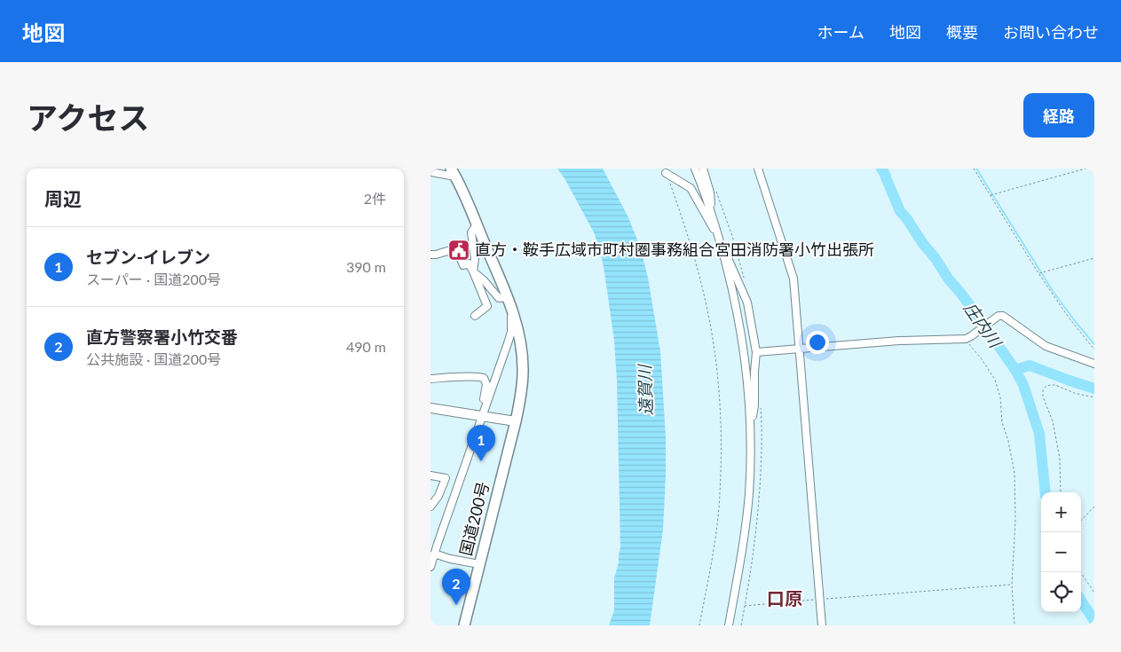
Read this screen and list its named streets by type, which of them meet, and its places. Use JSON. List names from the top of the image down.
{
  "streets": {
    "highway": ["国道200号"]
  },
  "districts": ["口原"],
  "water": ["庄内川", "遠賀川"],
  "places": {
    "public building": ["直方・鞍手広域市町村圏事務組合宮田消防署小竹出張所"]
  },
  "page": {
    "header": "地図",
    "nav": [
      "ホーム",
      "地図",
      "概要",
      "お問い合わせ"
    ],
    "title": "アクセス",
    "buttons": "経路",
    "heading": ["周辺", "2件"],
    "list": [
      {
        "mark": "1",
        "name": "セブン-イレブン",
        "note": "スーパー · 国道200号",
        "value": "390 m"
      },
      {
        "mark": "2",
        "name": "直方警察署小竹交番",
        "note": "公共施設 · 国道200号",
        "value": "490 m"
      }
    ],
    "pins": ["1", "2"],
    "map_buttons": ["+", "−"]
  }
}
